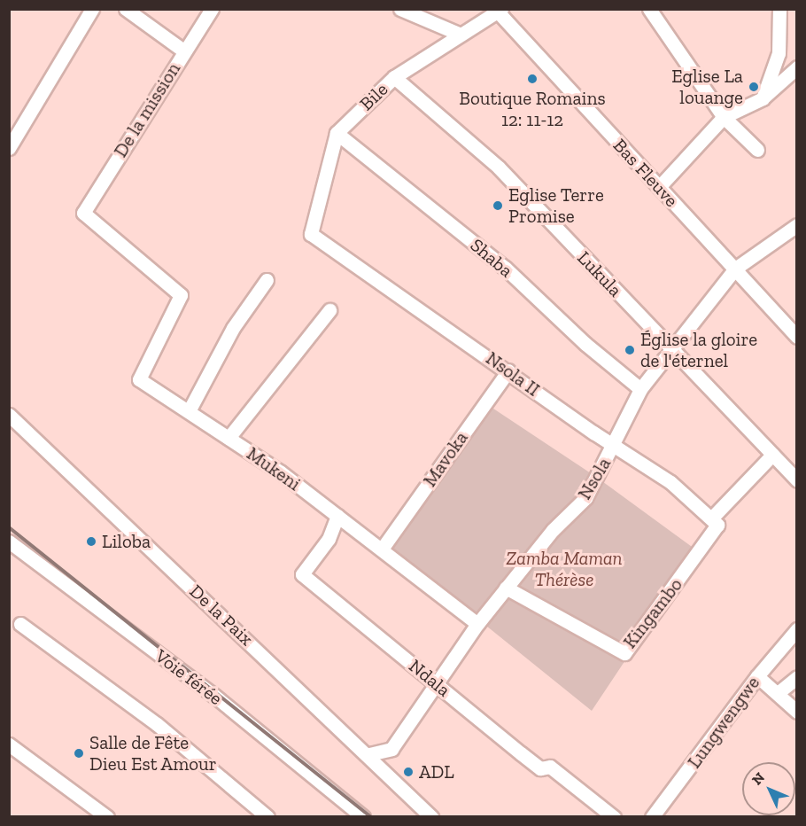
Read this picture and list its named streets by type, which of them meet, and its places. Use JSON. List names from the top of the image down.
{
  "streets": {
    "street": [
      "Bile",
      "De la mission",
      "Bas Fleuve",
      "Shaba",
      "Lukula",
      "Nsola II",
      "Mavoka",
      "Mukeni",
      "Nsola",
      "Kingambo",
      "De la Paix",
      "Voie férée",
      "Ndala",
      "Lungwengwe"
    ]
  },
  "crossings": [
    ["Bile", "Bas Fleuve"],
    ["Bile", "Shaba"],
    ["Bile", "Lukula"],
    ["Bile", "Nsola II"],
    ["De la mission", "Mukeni"],
    ["Bas Fleuve", "Nsola"],
    ["Shaba", "Nsola II"],
    ["Shaba", "Nsola"],
    ["Lukula", "Nsola"],
    ["Nsola II", "Mavoka"],
    ["Nsola II", "Nsola"],
    ["Nsola II", "Kingambo"],
    ["Mavoka", "Mukeni"],
    ["Mukeni", "Nsola"],
    ["Mukeni", "Ndala"],
    ["Nsola", "Kingambo"],
    ["Nsola", "De la Paix"],
    ["Nsola", "Ndala"]
  ],
  "parks": ["Zamba Maman Thérèse"],
  "places": [
    "Boutique Romains 12: 11-12",
    "Eglise La louange",
    "Eglise Terre Promise",
    "Église la gloire de l'éternel",
    "Liloba",
    "Salle de Fête Dieu Est Amour",
    "ADL"
  ],
  "north": "top left"
}
